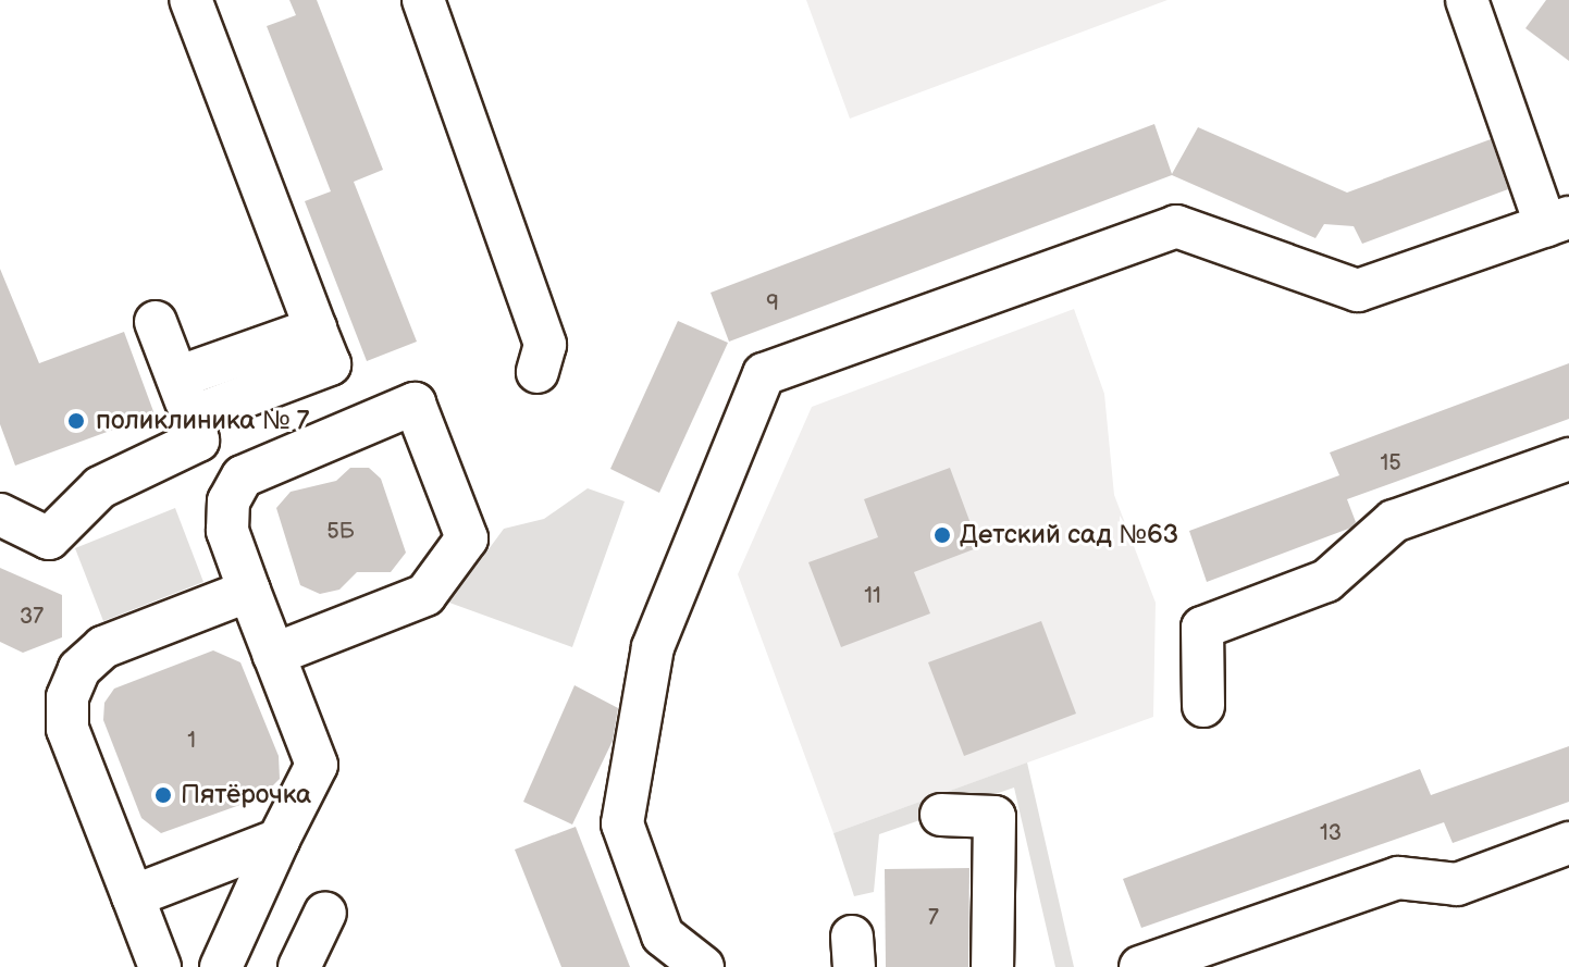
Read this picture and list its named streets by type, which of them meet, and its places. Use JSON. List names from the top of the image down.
{
  "places": ["поликлиника № 7", "Детский сад №63", "Пятёрочка"],
  "house_numbers": [
    "9",
    "15",
    "5Б",
    "11",
    "37",
    "1",
    "13",
    "7"
  ]
}
